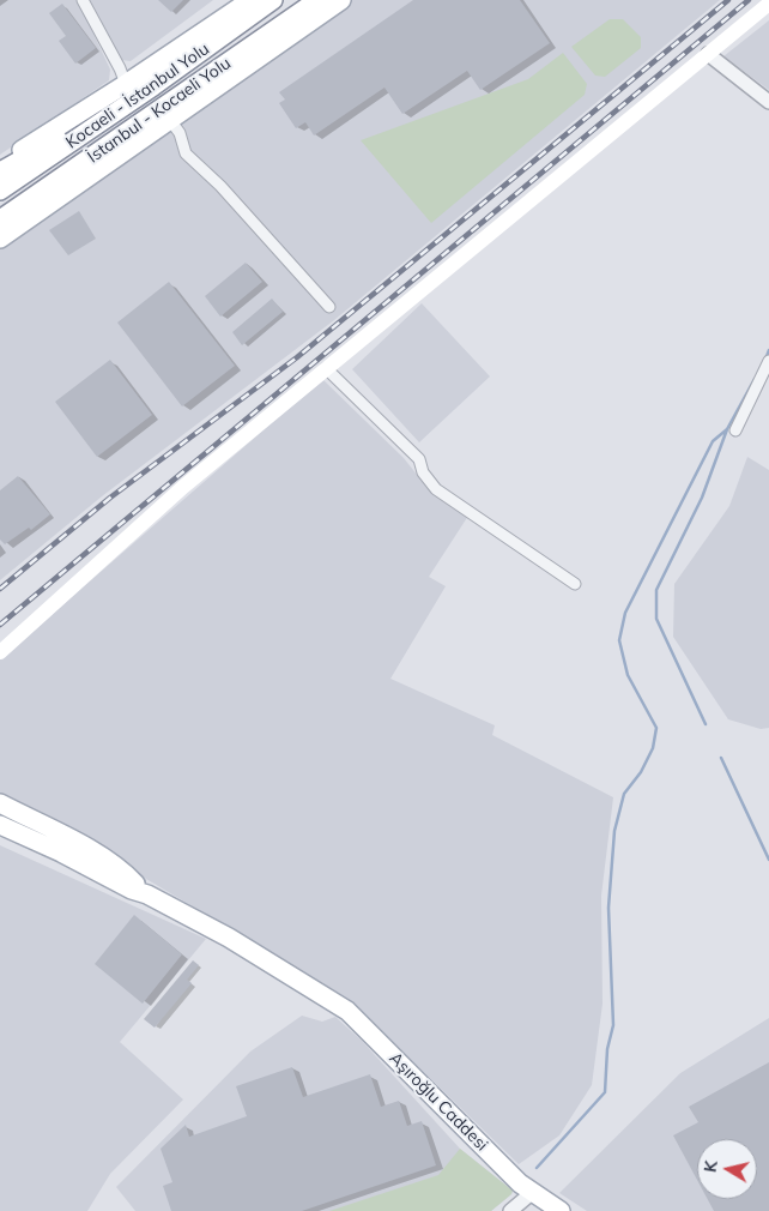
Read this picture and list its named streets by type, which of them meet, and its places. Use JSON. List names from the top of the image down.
{
  "streets": {
    "main road": ["Kocaeli - İstanbul Yolu", "İstanbul - Kocaeli Yolu", "Aşıroğlu Caddesi"]
  },
  "north": "left"
}
